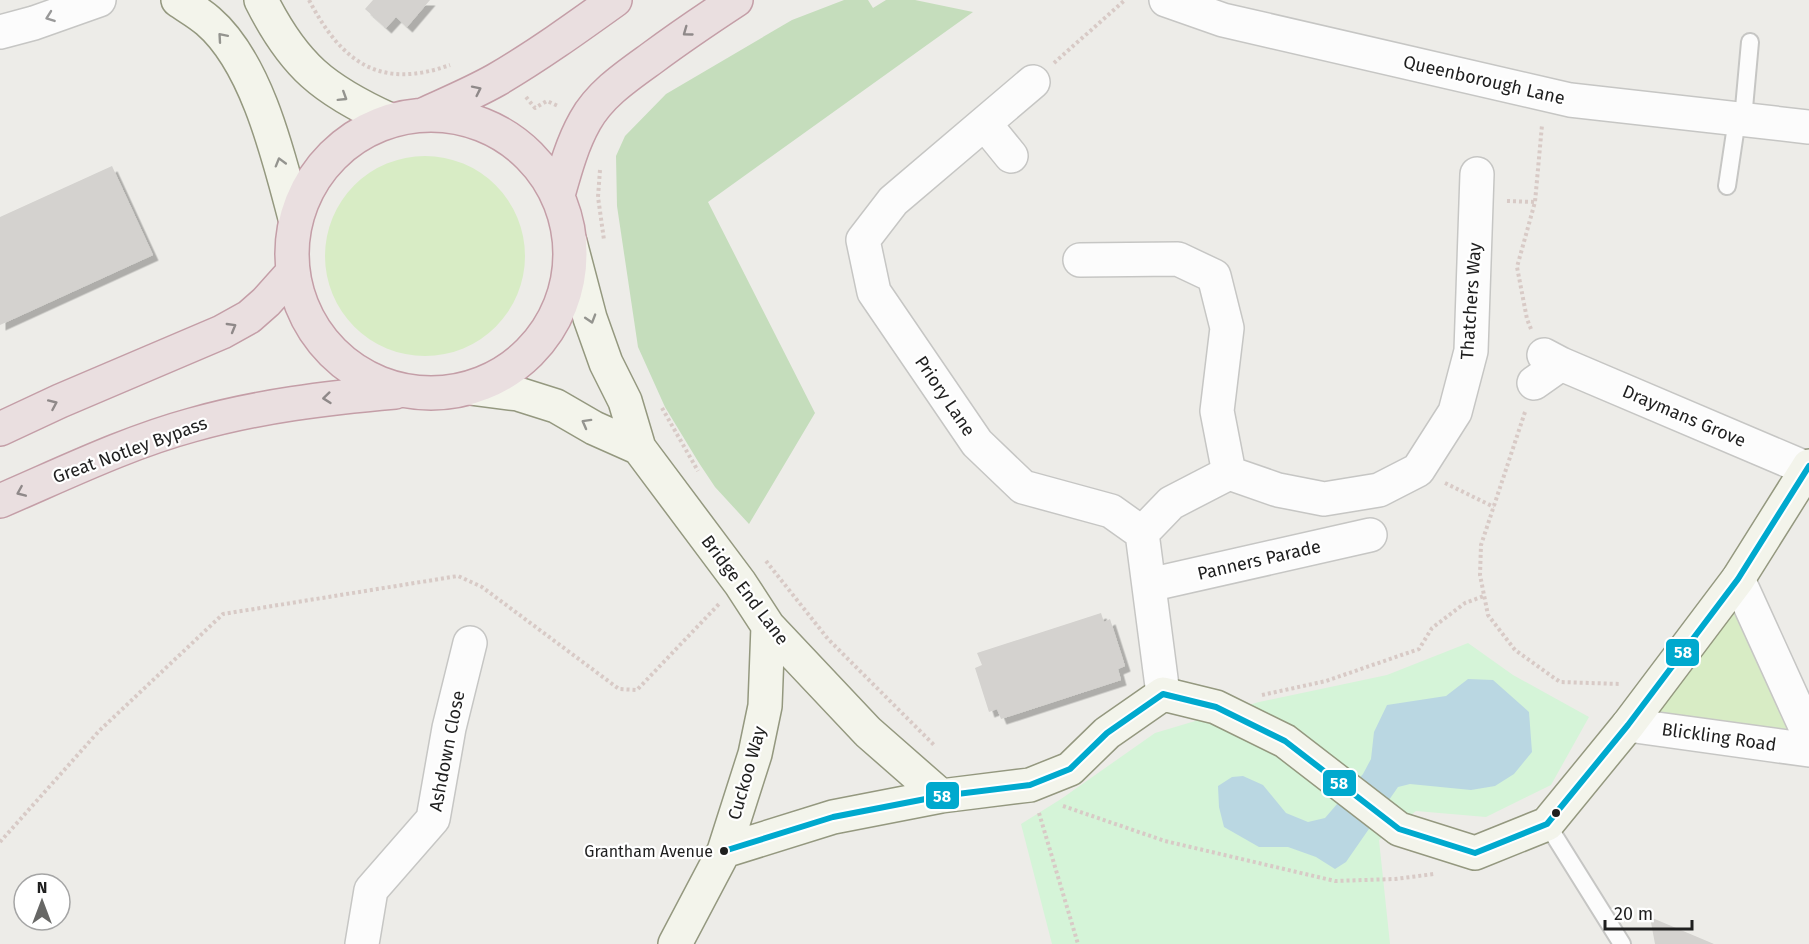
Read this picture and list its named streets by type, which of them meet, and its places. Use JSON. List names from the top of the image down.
{
  "streets": {
    "highway": ["Great Notley Bypass"],
    "street": [
      "Queenborough Lane",
      "Thatchers Way",
      "Priory Lane",
      "Draymans Grove",
      "Panners Parade",
      "Bridge End Lane",
      "Blickling Road",
      "Ashdown Close",
      "Cuckoo Way"
    ]
  },
  "crossings": [
    ["Bridge End Lane", "Cuckoo Way"]
  ],
  "places": ["Grantham Avenue"],
  "lines": ["transit line 58"],
  "scale_bar": "20 m",
  "north": "top"
}
